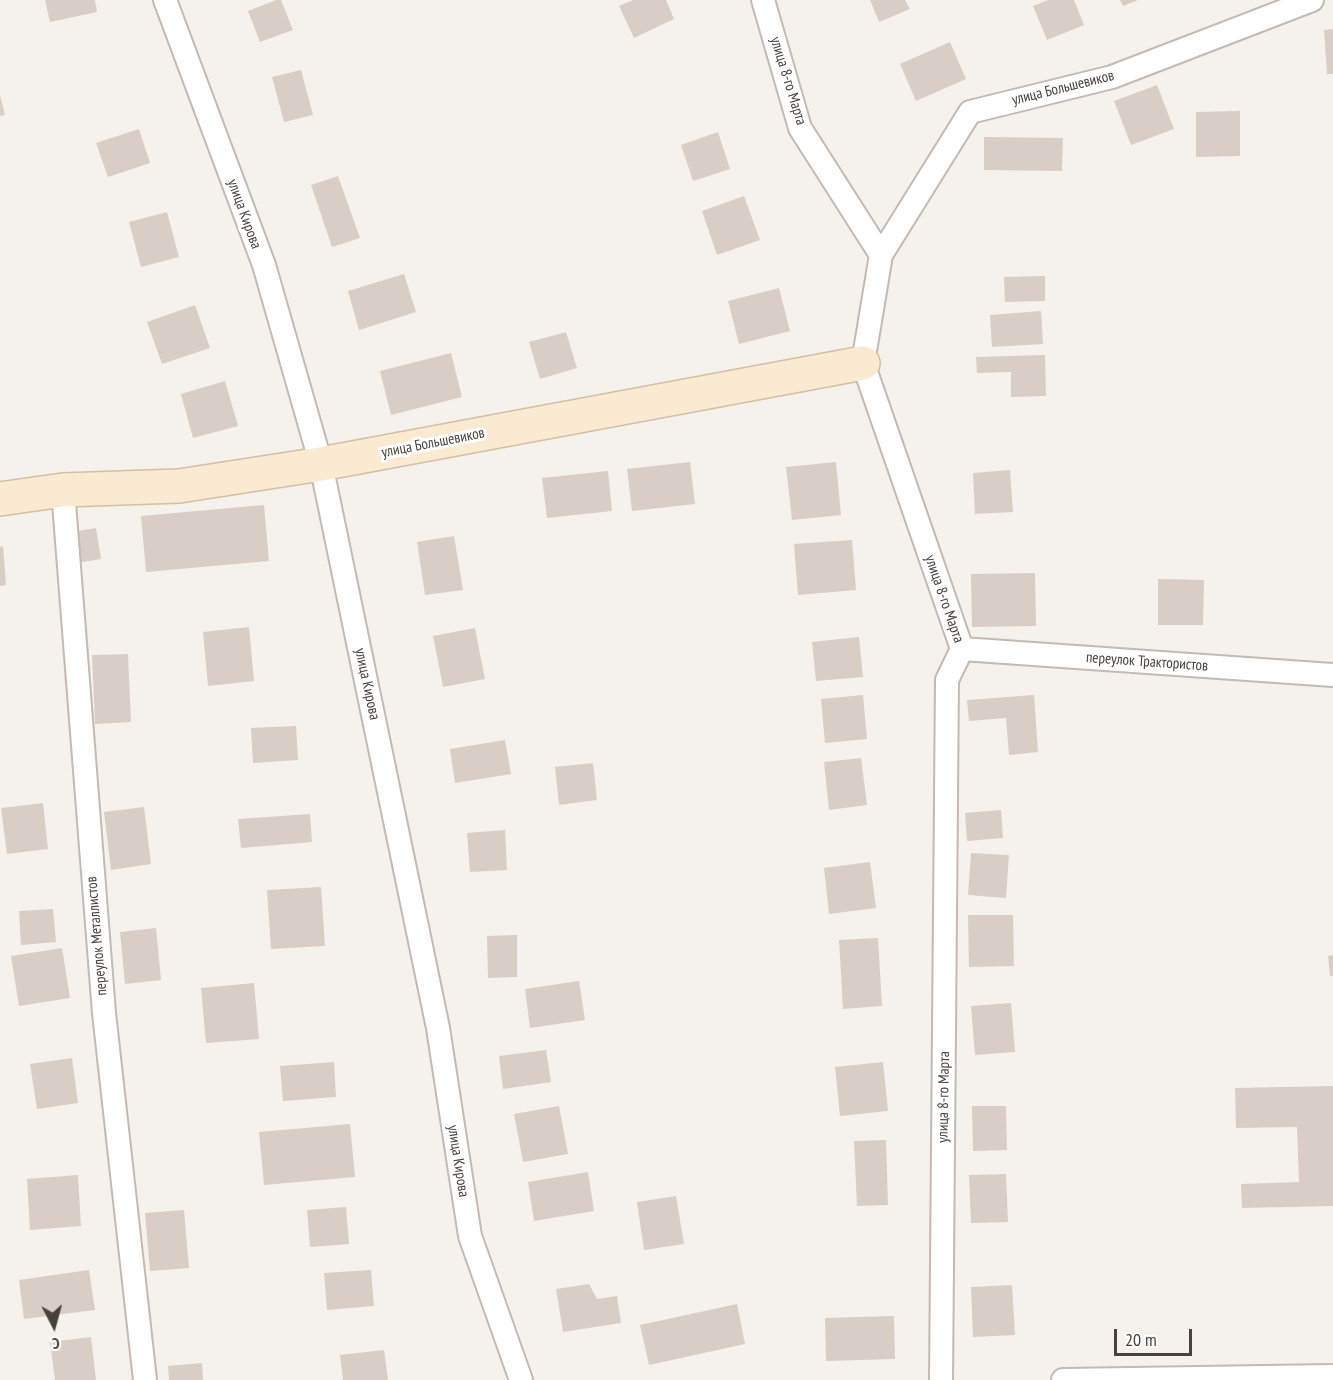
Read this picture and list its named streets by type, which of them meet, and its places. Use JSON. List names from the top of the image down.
{
  "streets": {
    "street": [
      "улица 8-го Марта",
      "улица Большевиков",
      "улица Кирова",
      "переулок Трактористов",
      "переулок Металлистов"
    ]
  },
  "crossings": [
    ["улица 8-го Марта", "улица Большевиков"],
    ["улица 8-го Марта", "переулок Трактористов"],
    ["улица Большевиков", "улица Кирова"],
    ["улица Большевиков", "переулок Металлистов"]
  ],
  "scale_bar": "20 m",
  "north": "bottom"
}
